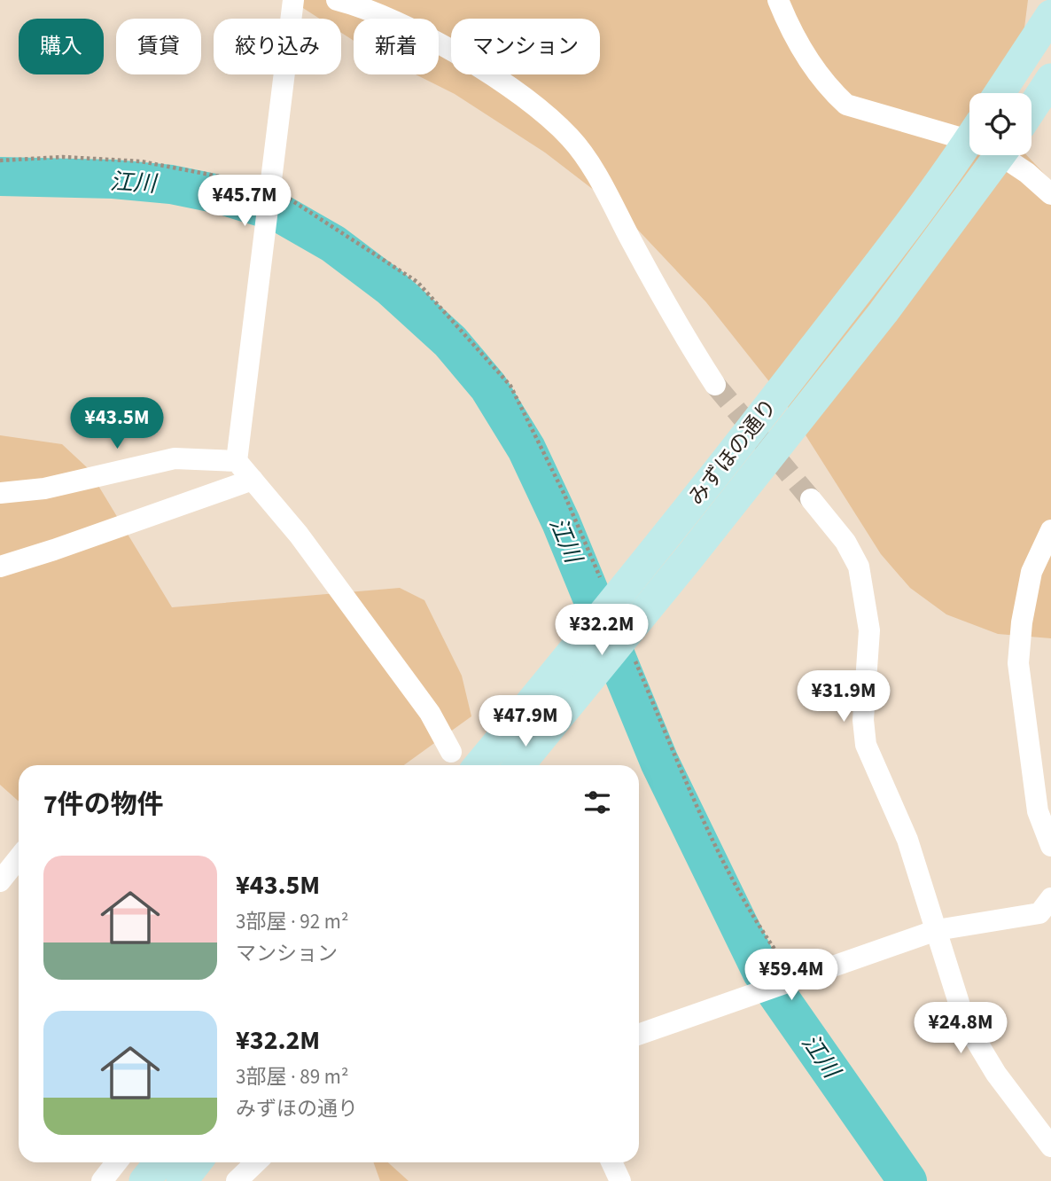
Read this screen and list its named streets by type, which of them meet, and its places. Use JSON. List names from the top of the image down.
{
  "streets": {
    "street": ["みずほの通り"]
  },
  "water": ["江川"],
  "page": {
    "chip": [
      "購入",
      "賃貸",
      "絞り込み",
      "新着",
      "マンション"
    ],
    "price": [
      "¥45.7M",
      "¥43.5M",
      "¥32.2M",
      "¥31.9M",
      "¥47.9M",
      "¥59.4M",
      "¥24.8M"
    ],
    "heading": "7件の物件",
    "list": [
      {
        "name": "¥43.5M",
        "note": "3部屋 · 92 m² · マンション"
      },
      {
        "name": "¥32.2M",
        "note": "3部屋 · 89 m² · みずほの通り"
      }
    ]
  }
}
